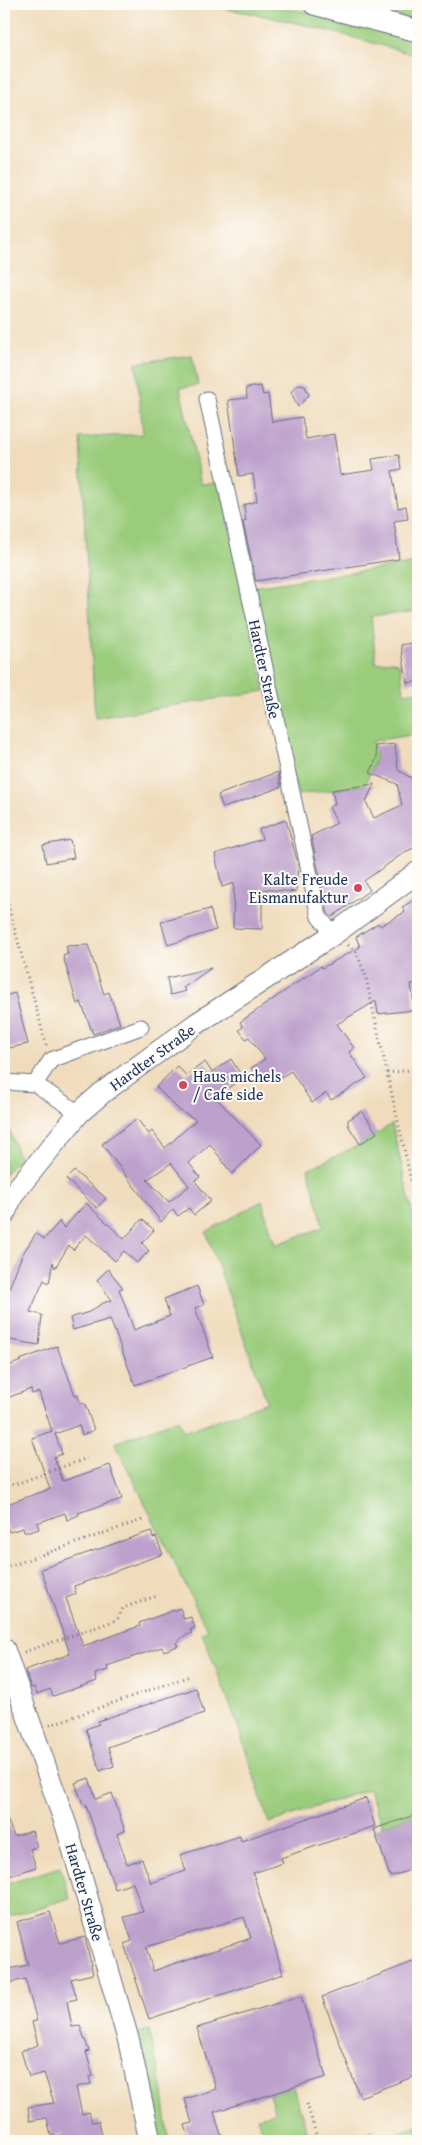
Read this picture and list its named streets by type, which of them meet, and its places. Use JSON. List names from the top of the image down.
{
  "streets": {
    "main road": ["Hardter Straße"]
  },
  "places": ["Kalte Freude Eismanufaktur", "Haus michels / Cafe side"]
}
